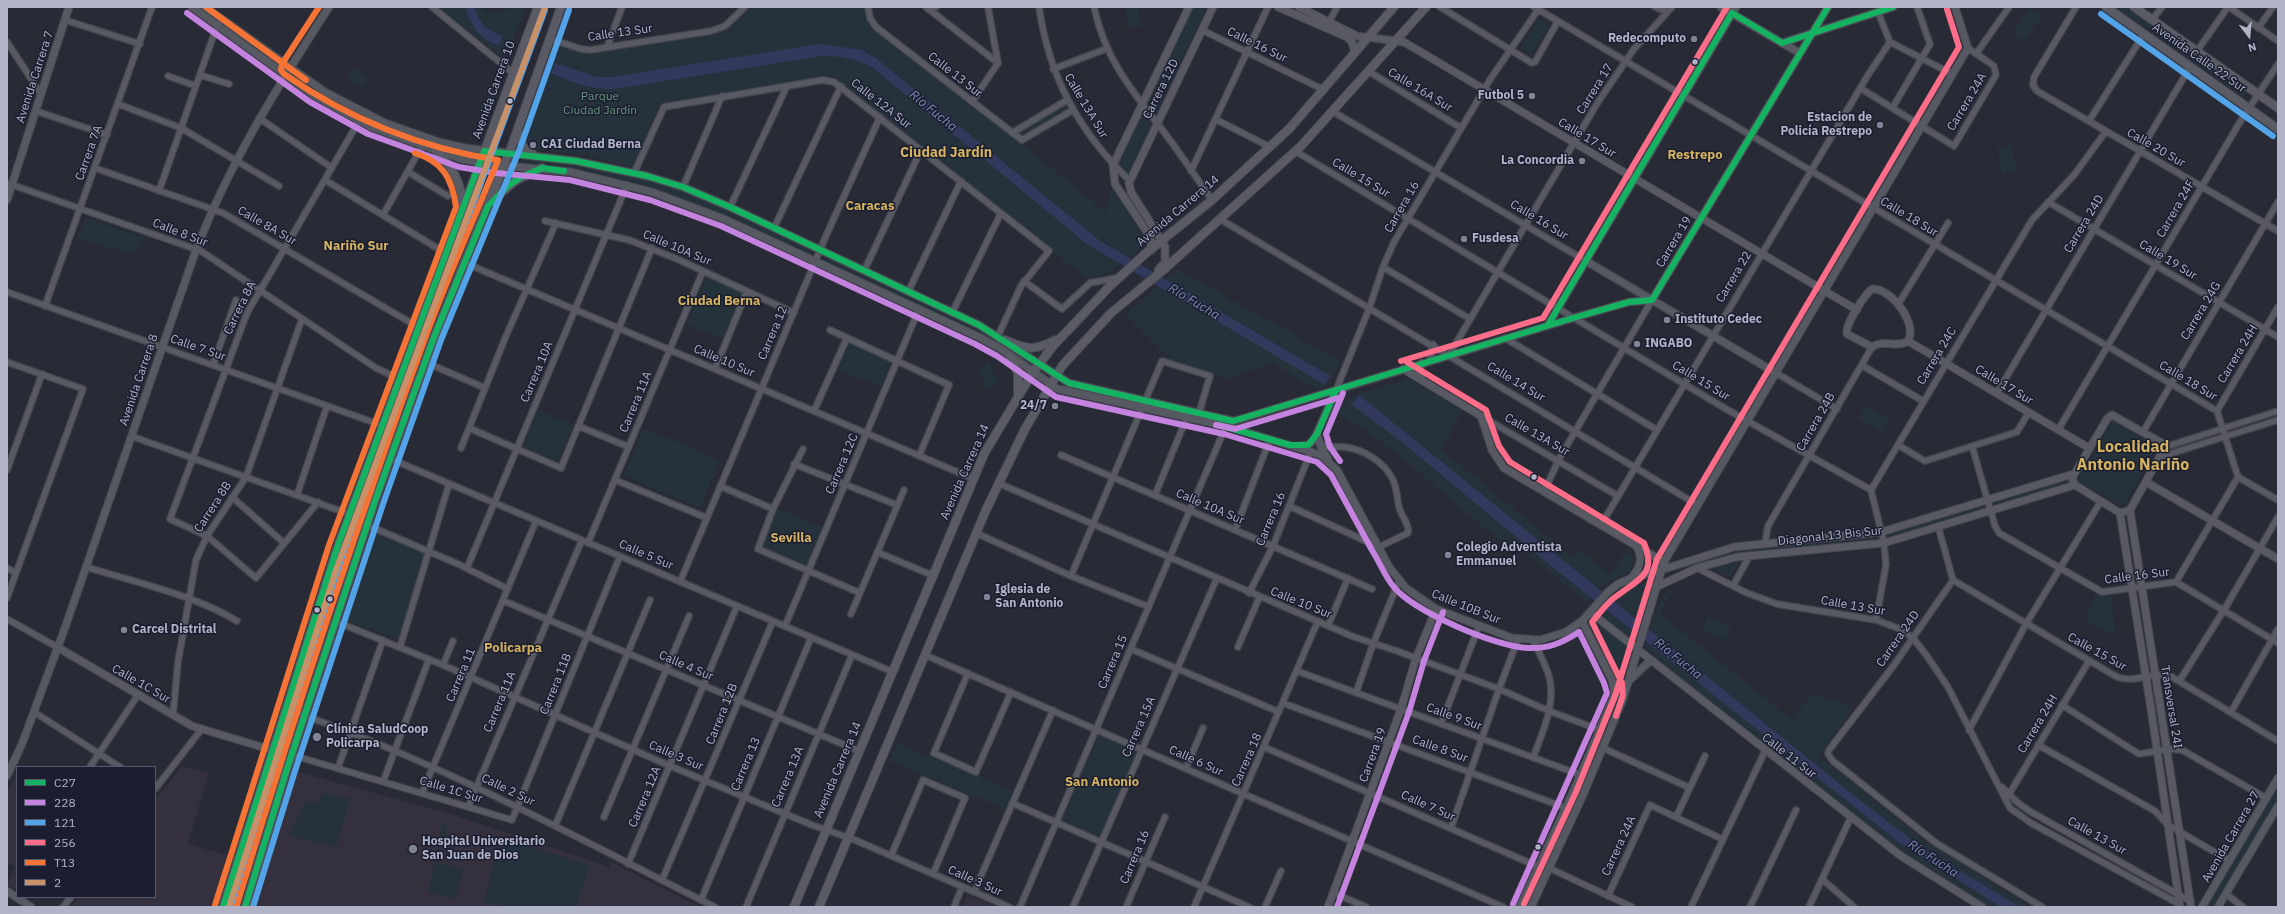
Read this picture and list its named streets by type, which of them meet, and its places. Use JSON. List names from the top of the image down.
{
  "streets": {
    "main road": [
      "Calle 16 Sur",
      "Avenida Calle 22 Sur",
      "Avenida Carrera 7",
      "Avenida Carrera 10",
      "Carrera 16",
      "Avenida Carrera 14",
      "Avenida Carrera 8",
      "Calle 10B Sur",
      "Avenida Carrera 27"
    ],
    "street": [
      "Calle 13 Sur",
      "Carrera 12D",
      "Carrera 17",
      "Calle 16A Sur",
      "Carrera 24A",
      "Calle 12A Sur",
      "Calle 13A Sur",
      "Calle 17 Sur",
      "Calle 20 Sur",
      "Carrera 7A",
      "Calle 15 Sur",
      "Carrera 24F",
      "Calle 18 Sur",
      "Carrera 24D",
      "Calle 8A Sur",
      "Calle 8 Sur",
      "Carrera 19",
      "Calle 10A Sur",
      "Calle 19 Sur",
      "Carrera 22",
      "Carrera 8A",
      "Carrera 24G",
      "Carrera 12",
      "Calle 7 Sur",
      "Carrera 24H",
      "Carrera 24C",
      "Calle 10 Sur",
      "Carrera 10A",
      "Calle 14 Sur",
      "Carrera 11A",
      "Carrera 24B",
      "Carrera 12C",
      "Carrera 8B",
      "Diagonal 13 Bis Sur",
      "Calle 5 Sur",
      "Carrera 15",
      "Calle 4 Sur",
      "Carrera 11",
      "Calle 1C Sur",
      "Carrera 11B",
      "Transversal 24I",
      "Carrera 12B",
      "Calle 9 Sur",
      "Carrera 15A",
      "Calle 3 Sur",
      "Calle 11 Sur",
      "Carrera 18",
      "Calle 6 Sur",
      "Carrera 13",
      "Carrera 13A",
      "Calle 2 Sur",
      "Carrera 12A"
    ]
  },
  "crossings": [
    ["Calle 13 Sur", "Calle 13A Sur"],
    ["Calle 13 Sur", "Carrera 24D"],
    ["Calle 13 Sur", "Carrera 24H"],
    ["Calle 13 Sur", "Diagonal 13 Bis Sur"],
    ["Calle 13 Sur", "Transversal 24I"],
    ["Calle 16 Sur", "Carrera 12D"],
    ["Calle 16 Sur", "Carrera 17"],
    ["Calle 16 Sur", "Carrera 16"],
    ["Calle 16 Sur", "Avenida Carrera 14"],
    ["Calle 16 Sur", "Carrera 19"],
    ["Calle 16 Sur", "Carrera 22"],
    ["Calle 16 Sur", "Carrera 24B"],
    ["Calle 16 Sur", "Diagonal 13 Bis Sur"],
    ["Calle 16 Sur", "Transversal 24I"],
    ["Avenida Calle 22 Sur", "Carrera 24F"],
    ["Avenida Calle 22 Sur", "Carrera 24D"],
    ["Avenida Carrera 7", "Calle 8 Sur"],
    ["Carrera 12D", "Calle 13A Sur"],
    ["Carrera 17", "Calle 17 Sur"],
    ["Carrera 17", "Calle 15 Sur"],
    ["Carrera 17", "Calle 18 Sur"],
    ["Carrera 17", "Calle 14 Sur"],
    ["Avenida Carrera 10", "Calle 8A Sur"],
    ["Avenida Carrera 10", "Calle 7 Sur"],
    ["Avenida Carrera 10", "Calle 1C Sur"],
    ["Avenida Carrera 10", "Calle 2 Sur"],
    ["Calle 16A Sur", "Carrera 16"],
    ["Calle 12A Sur", "Carrera 12"],
    ["Calle 13A Sur", "Carrera 19"],
    ["Calle 13A Sur", "Carrera 22"],
    ["Calle 17 Sur", "Carrera 16"],
    ["Calle 17 Sur", "Carrera 24F"],
    ["Calle 17 Sur", "Avenida Carrera 14"],
    ["Calle 17 Sur", "Carrera 24D"],
    ["Calle 17 Sur", "Carrera 19"],
    ["Calle 17 Sur", "Carrera 22"],
    ["Calle 17 Sur", "Carrera 24C"],
    ["Calle 17 Sur", "Carrera 24B"],
    ["Calle 20 Sur", "Carrera 24F"],
    ["Calle 20 Sur", "Carrera 24D"],
    ["Calle 20 Sur", "Carrera 24G"],
    ["Calle 20 Sur", "Carrera 24C"],
    ["Carrera 7A", "Calle 8A Sur"],
    ["Carrera 7A", "Calle 8 Sur"],
    ["Carrera 7A", "Calle 7 Sur"],
    ["Calle 15 Sur", "Carrera 16"],
    ["Calle 15 Sur", "Carrera 24D"],
    ["Calle 15 Sur", "Carrera 19"],
    ["Calle 15 Sur", "Carrera 22"],
    ["Calle 15 Sur", "Carrera 24H"],
    ["Calle 15 Sur", "Carrera 24C"],
    ["Calle 15 Sur", "Carrera 24B"],
    ["Calle 15 Sur", "Transversal 24I"],
    ["Carrera 16", "Calle 18 Sur"],
    ["Carrera 16", "Calle 10A Sur"],
    ["Carrera 16", "Calle 10 Sur"],
    ["Carrera 16", "Calle 14 Sur"],
    ["Carrera 24F", "Calle 18 Sur"],
    ["Carrera 24F", "Calle 19 Sur"],
    ["Avenida Carrera 14", "Calle 10 Sur"],
    ["Avenida Carrera 14", "Calle 5 Sur"],
    ["Avenida Carrera 14", "Calle 4 Sur"],
    ["Avenida Carrera 14", "Calle 3 Sur"],
    ["Calle 18 Sur", "Carrera 24D"],
    ["Calle 18 Sur", "Carrera 19"],
    ["Calle 18 Sur", "Carrera 22"],
    ["Calle 18 Sur", "Carrera 24G"],
    ["Calle 18 Sur", "Carrera 24H"],
    ["Calle 18 Sur", "Carrera 24C"],
    ["Carrera 24D", "Calle 19 Sur"],
    ["Carrera 24D", "Calle 11 Sur"],
    ["Calle 8A Sur", "Carrera 8A"],
    ["Calle 8A Sur", "Avenida Carrera 8"],
    ["Calle 8 Sur", "Carrera 19"],
    ["Calle 8 Sur", "Carrera 8A"],
    ["Calle 8 Sur", "Avenida Carrera 8"],
    ["Calle 8 Sur", "Carrera 8B"],
    ["Calle 8 Sur", "Carrera 18"],
    ["Carrera 19", "Calle 7 Sur"],
    ["Carrera 19", "Calle 10 Sur"],
    ["Carrera 19", "Calle 14 Sur"],
    ["Carrera 19", "Calle 10B Sur"],
    ["Carrera 19", "Calle 9 Sur"],
    ["Carrera 19", "Calle 6 Sur"],
    ["Calle 10A Sur", "Carrera 12"],
    ["Calle 10A Sur", "Carrera 10A"],
    ["Calle 10A Sur", "Carrera 11A"],
    ["Calle 10A Sur", "Carrera 15"],
    ["Calle 19 Sur", "Carrera 24G"],
    ["Calle 19 Sur", "Carrera 24H"],
    ["Calle 19 Sur", "Carrera 24C"],
    ["Carrera 22", "Calle 14 Sur"],
    ["Carrera 8A", "Calle 7 Sur"],
    ["Carrera 8A", "Carrera 8B"],
    ["Carrera 12", "Calle 10 Sur"],
    ["Carrera 12", "Calle 5 Sur"],
    ["Calle 7 Sur", "Avenida Carrera 8"],
    ["Calle 7 Sur", "Carrera 8B"],
    ["Calle 7 Sur", "Carrera 18"],
    ["Calle 10 Sur", "Carrera 10A"],
    ["Calle 10 Sur", "Carrera 11A"],
    ["Calle 10 Sur", "Carrera 12C"],
    ["Calle 10 Sur", "Carrera 15"],
    ["Calle 10 Sur", "Carrera 15A"],
    ["Calle 10 Sur", "Carrera 18"],
    ["Carrera 10A", "Calle 5 Sur"],
    ["Avenida Carrera 8", "Calle 1C Sur"],
    ["Carrera 11A", "Calle 5 Sur"],
    ["Carrera 11A", "Calle 4 Sur"],
    ["Carrera 11A", "Calle 1C Sur"],
    ["Carrera 11A", "Calle 3 Sur"],
    ["Carrera 11A", "Calle 2 Sur"],
    ["Carrera 24B", "Diagonal 13 Bis Sur"],
    ["Carrera 12C", "Calle 5 Sur"],
    ["Carrera 8B", "Calle 1C Sur"],
    ["Diagonal 13 Bis Sur", "Calle 10B Sur"],
    ["Calle 5 Sur", "Carrera 11"],
    ["Calle 5 Sur", "Carrera 11B"],
    ["Calle 5 Sur", "Carrera 12B"],
    ["Calle 5 Sur", "Carrera 13"],
    ["Calle 5 Sur", "Carrera 13A"],
    ["Calle 5 Sur", "Carrera 12A"],
    ["Calle 10B Sur", "Calle 11 Sur"],
    ["Carrera 15", "Calle 6 Sur"],
    ["Calle 4 Sur", "Carrera 11"],
    ["Calle 4 Sur", "Carrera 11B"],
    ["Calle 4 Sur", "Carrera 12B"],
    ["Calle 4 Sur", "Carrera 13"],
    ["Calle 4 Sur", "Carrera 13A"],
    ["Calle 4 Sur", "Carrera 12A"],
    ["Carrera 11", "Calle 1C Sur"],
    ["Carrera 11", "Calle 3 Sur"],
    ["Carrera 11", "Calle 2 Sur"],
    ["Calle 1C Sur", "Carrera 11B"],
    ["Carrera 11B", "Calle 3 Sur"],
    ["Carrera 11B", "Calle 2 Sur"],
    ["Carrera 12B", "Calle 3 Sur"],
    ["Carrera 12B", "Calle 2 Sur"],
    ["Calle 9 Sur", "Carrera 18"],
    ["Carrera 15A", "Calle 6 Sur"],
    ["Calle 3 Sur", "Carrera 13"],
    ["Calle 3 Sur", "Carrera 13A"],
    ["Calle 3 Sur", "Carrera 12A"],
    ["Carrera 18", "Calle 6 Sur"],
    ["Carrera 13", "Calle 2 Sur"],
    ["Calle 2 Sur", "Carrera 12A"]
  ],
  "districts": [
    "Ciudad Jardín",
    "Restrepo",
    "Caracas",
    "Nariño Sur",
    "Ciudad Berna",
    "Localidad Antonio Nariño",
    "Sevilla",
    "Policarpa",
    "San Antonio"
  ],
  "water": ["Río Fucha"],
  "parks": ["Parque Ciudad Jardín"],
  "places": [
    "Redecomputo",
    "Futbol 5",
    "Estacion de Policía Restrepo",
    "CAI Ciudad Berna",
    "La Concordia",
    "Fusdesa",
    "Instituto Cedec",
    "INGABO",
    "24/7",
    "Colegio Adventista Emmanuel",
    "Iglesia de San Antonio",
    "Carcel Distrital",
    "Clínica SaludCoop Policarpa",
    "Hospital Universitario San Juan de Dios"
  ],
  "lines": [
    "transit line C27",
    "transit line 256",
    "transit line T13",
    "transit line 2",
    "transit line 121",
    "transit line 228"
  ],
  "legend": [
    "C27",
    "228",
    "121",
    "256",
    "T13",
    "2"
  ],
  "north": "bottom"
}
